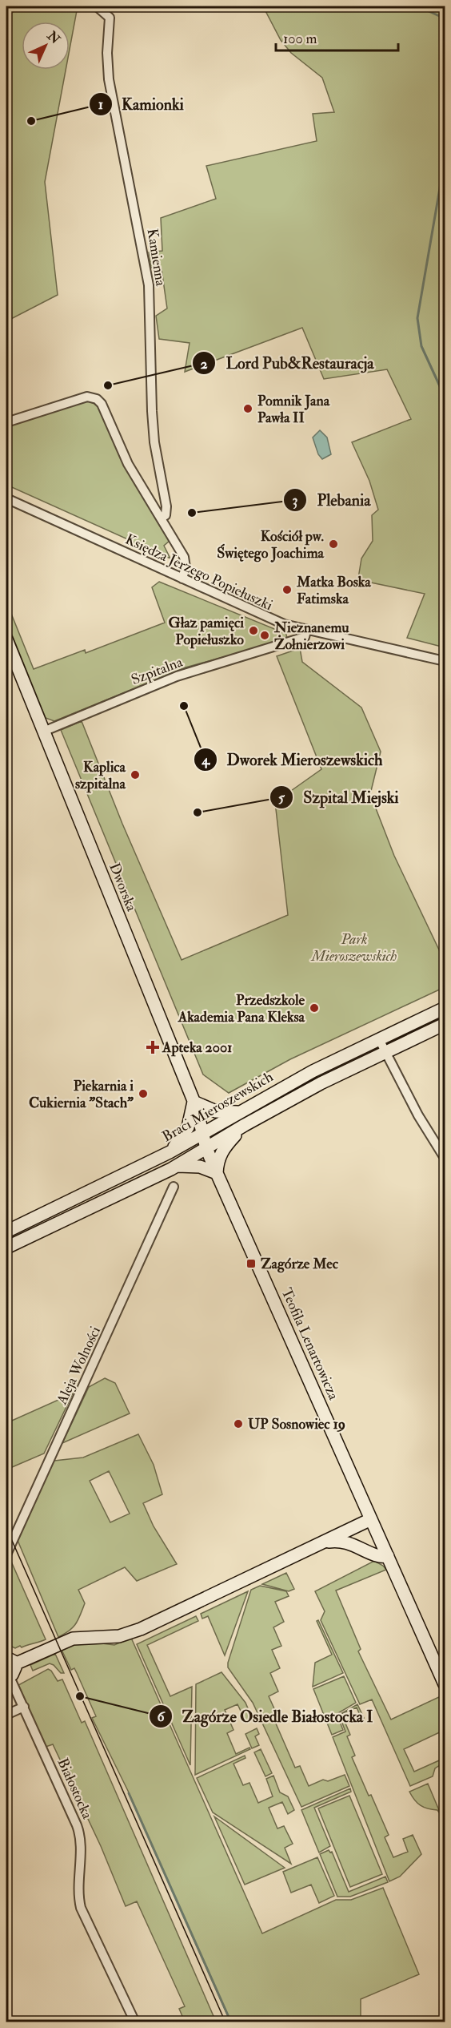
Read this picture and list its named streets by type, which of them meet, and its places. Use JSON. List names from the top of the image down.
{
  "streets": {
    "street": [
      "Kamienna",
      "Księdza Jerzego Popiełuszki",
      "Szpitalna",
      "Dworska",
      "Braci Mieroszewskich",
      "Teofila Lenartowicza",
      "Aleja Wolności",
      "Białostocka"
    ]
  },
  "crossings": [
    ["Księdza Jerzego Popiełuszki", "Szpitalna"],
    ["Szpitalna", "Dworska"],
    ["Dworska", "Braci Mieroszewskich"],
    ["Dworska", "Teofila Lenartowicza"],
    ["Braci Mieroszewskich", "Teofila Lenartowicza"]
  ],
  "parks": ["Park Mieroszewskich"],
  "places": {
    "other": [
      "Kamionki",
      "Lord Pub&Restauracja",
      "Pomnik Jana Pawła II",
      "Plebania",
      "Kościół pw. Świętego Joachima",
      "Matka Boska Fatimska",
      "Głaz pamięci Popiełuszko",
      "Nieznanemu Żołnierzowi",
      "Dworek Mieroszewskich",
      "Kaplica szpitalna",
      "Szpital Miejski",
      "Przedszkole Akademia Pana Kleksa",
      "Piekarnia i Cukiernia \"Stach\"",
      "UP Sosnowiec 19",
      "Zagórze Osiedle Białostocka I"
    ],
    "health": ["Apteka 2001"],
    "transit": ["Zagórze Mec"]
  },
  "scale_bar": "100 m",
  "north": "top right"
}
